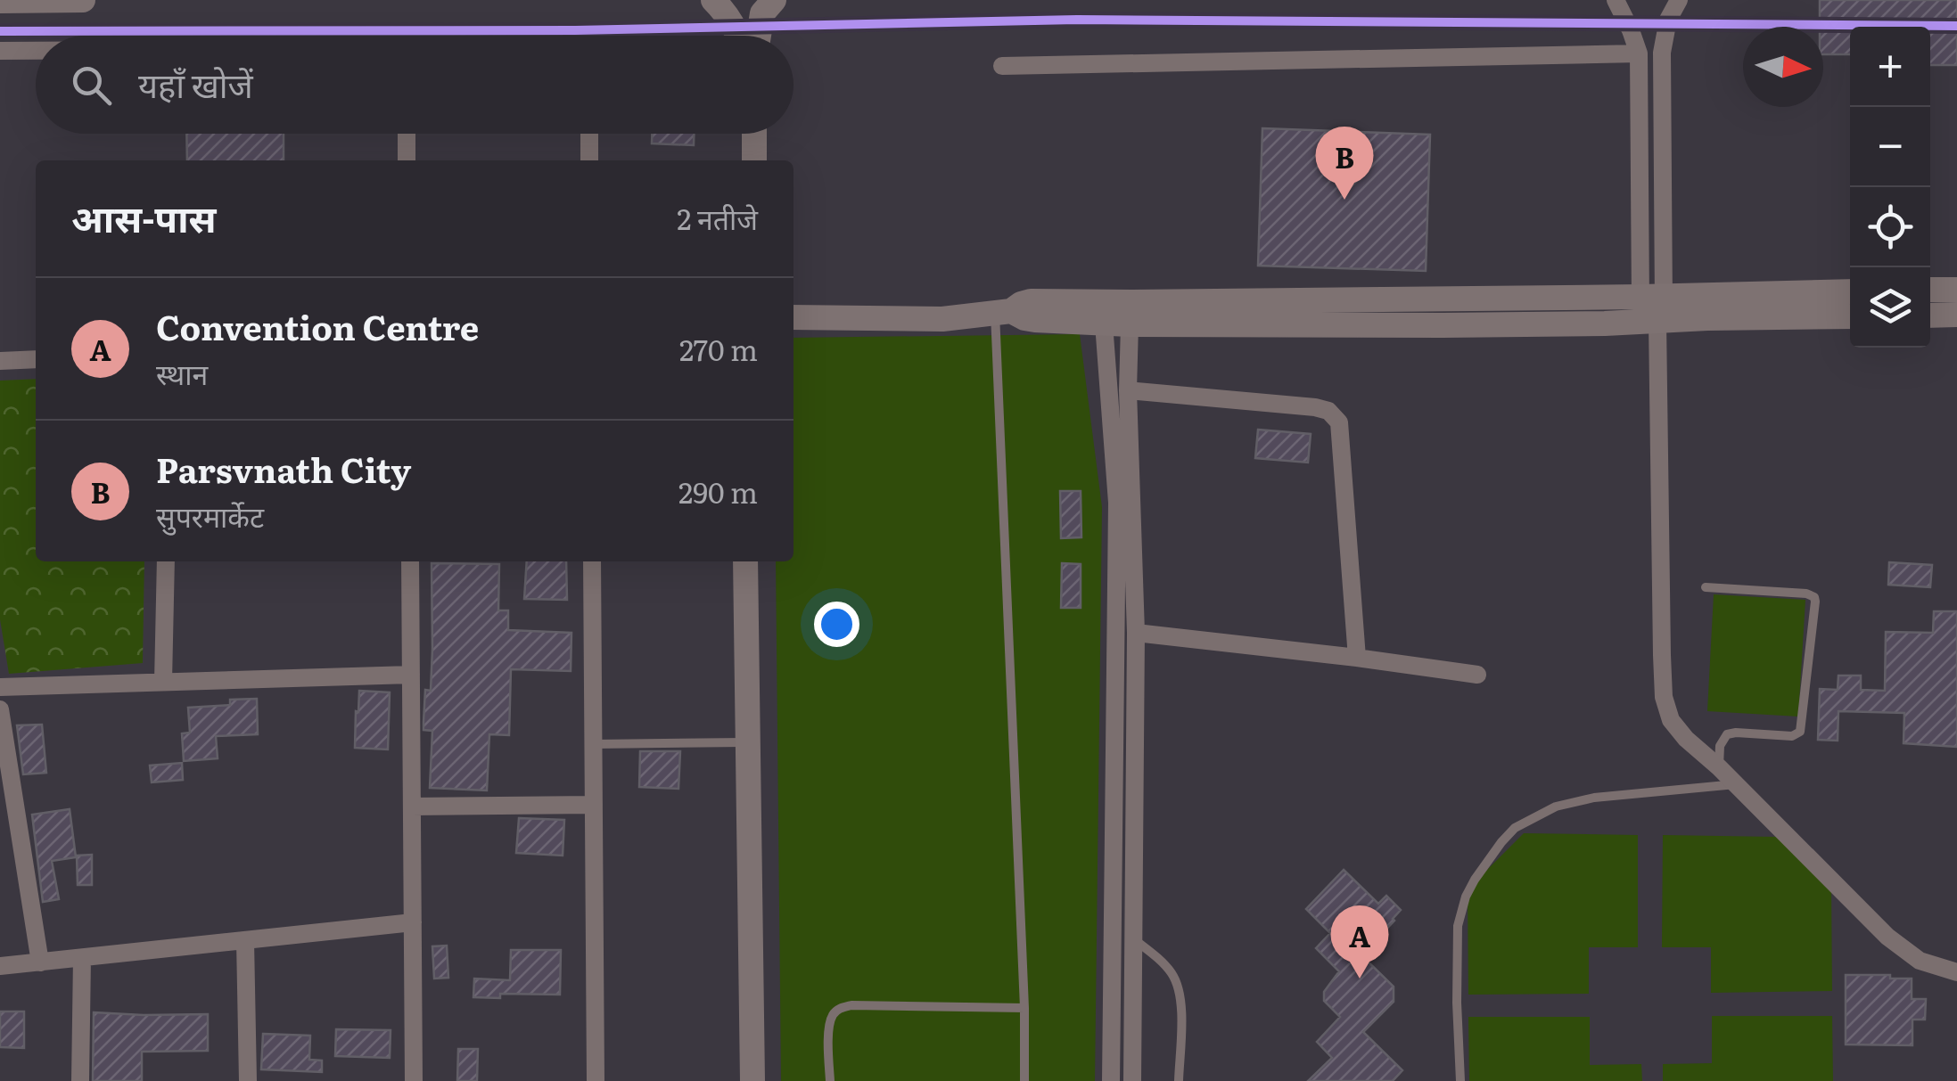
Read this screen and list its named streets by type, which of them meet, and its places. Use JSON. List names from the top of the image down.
{
  "north": "right",
  "page": {
    "map_buttons": ["+", "−"],
    "search": "यहाँ खोजें",
    "pins": ["B", "A"],
    "heading": ["आस-पास", "2 नतीजे"],
    "list": [
      {
        "mark": "A",
        "name": "Convention Centre",
        "note": "स्थान",
        "value": "270 m"
      },
      {
        "mark": "B",
        "name": "Parsvnath City",
        "note": "सुपरमार्केट",
        "value": "290 m"
      }
    ]
  }
}
